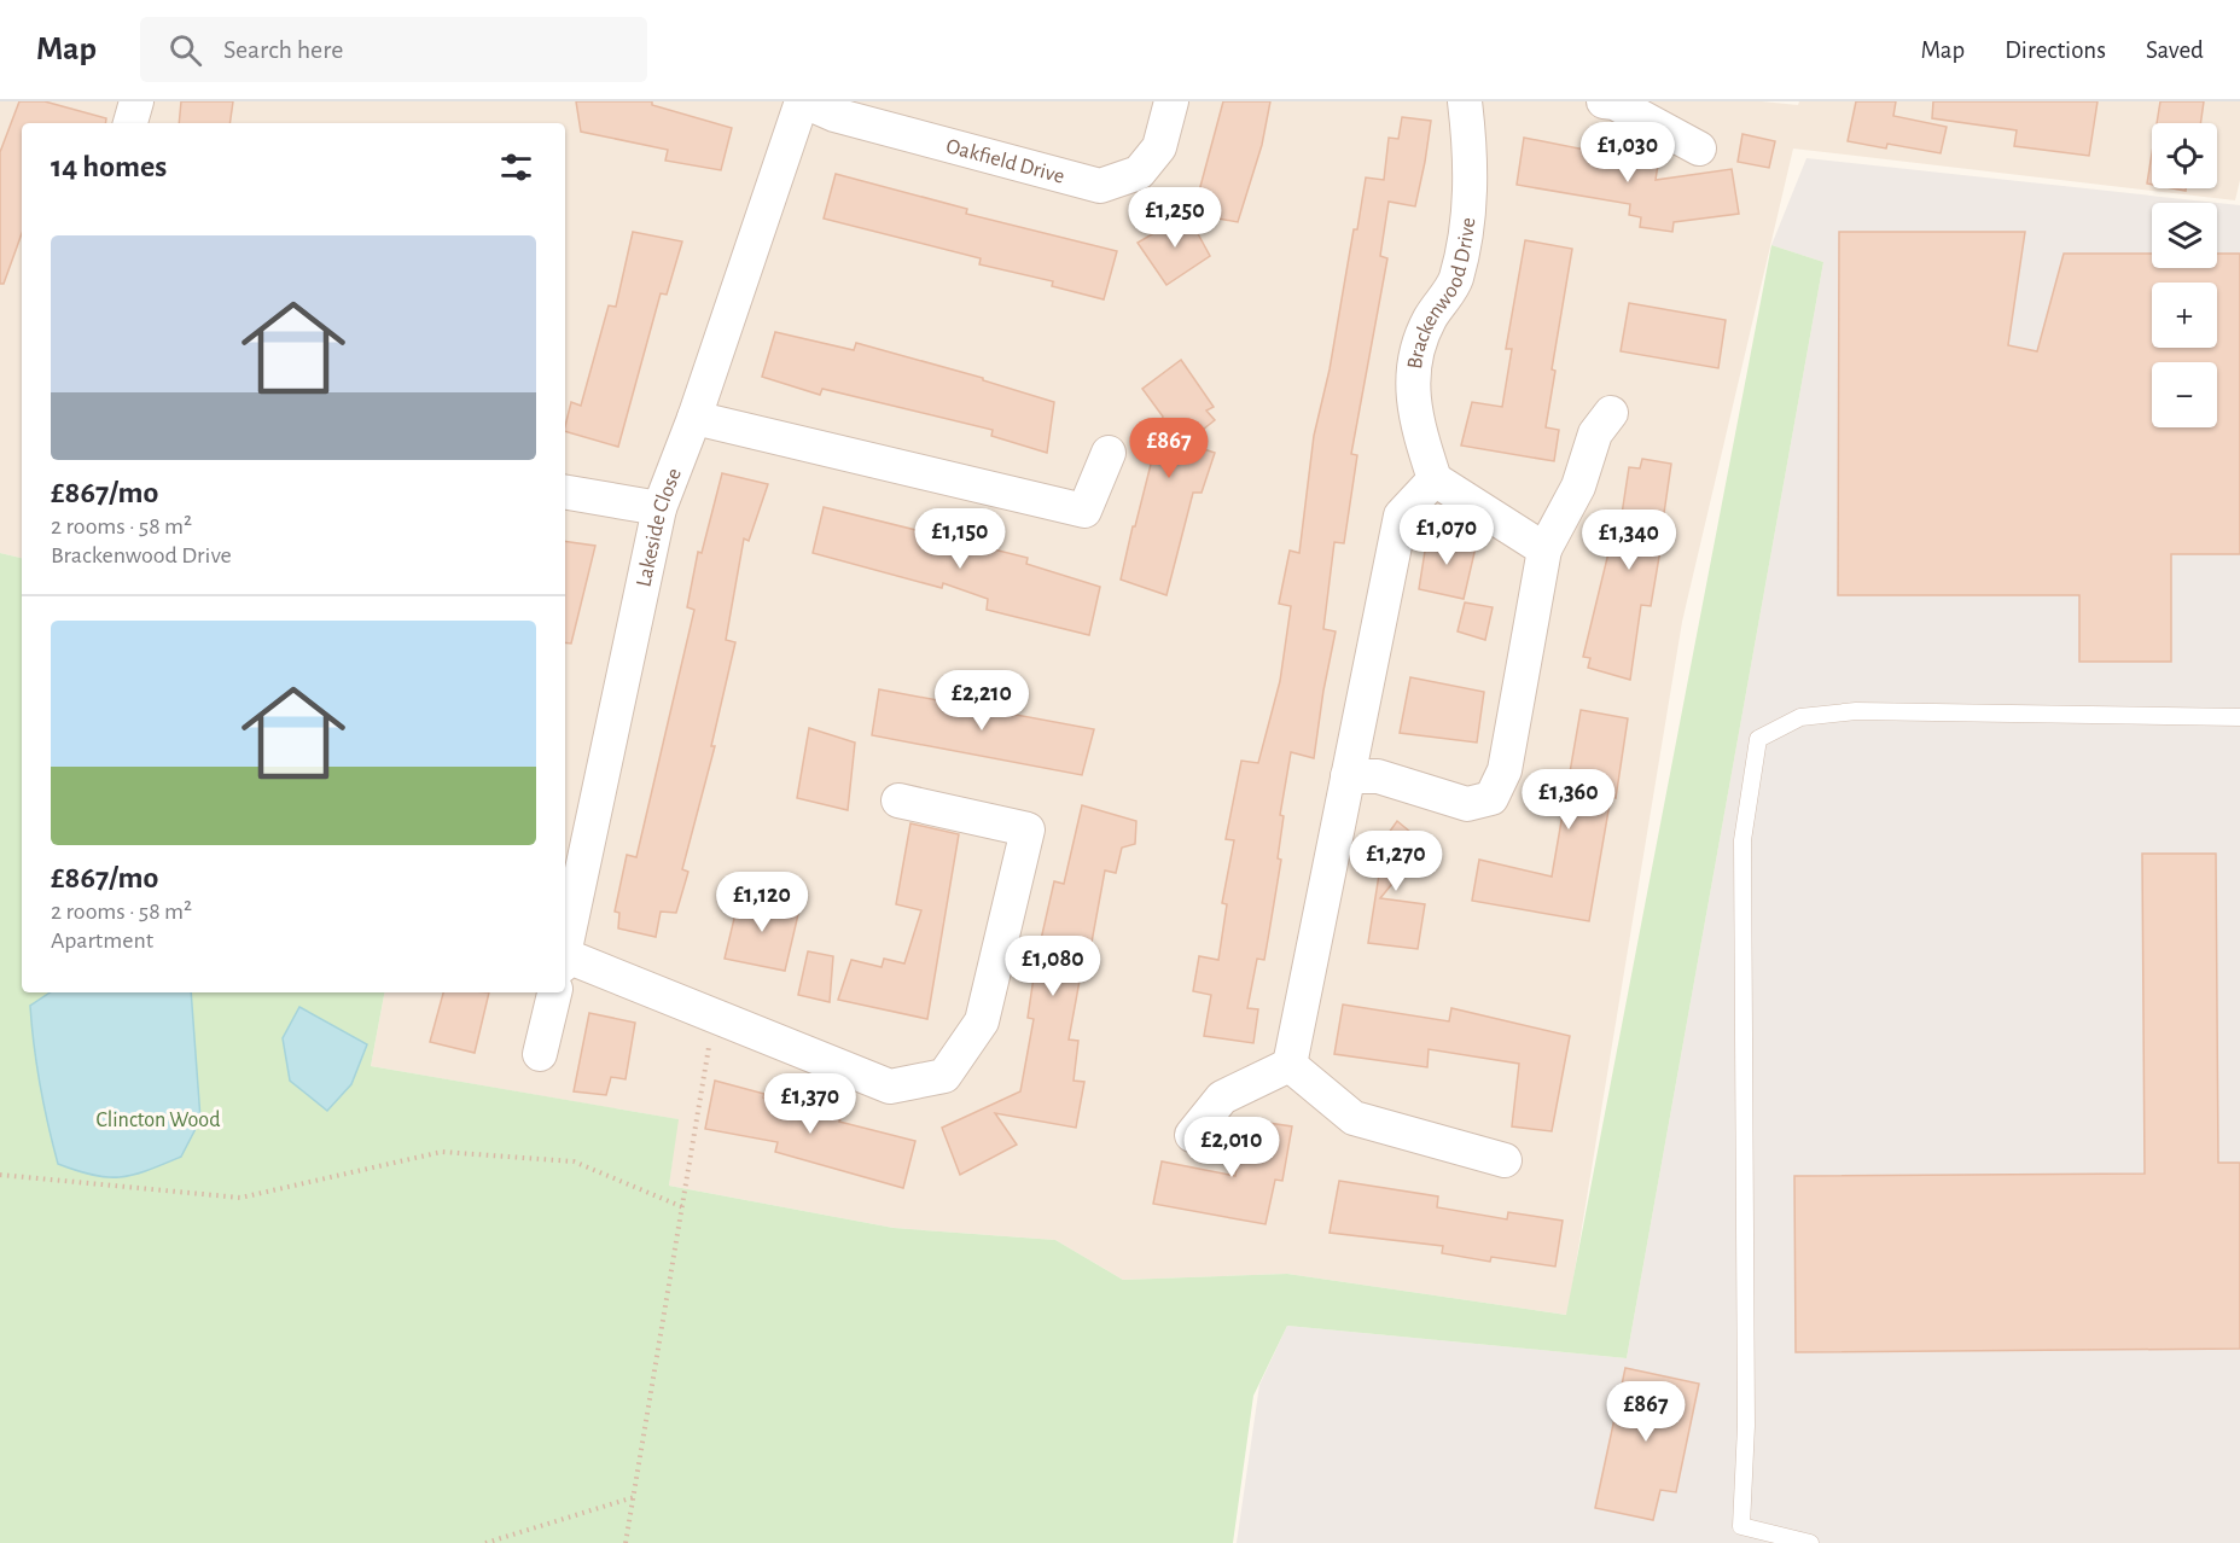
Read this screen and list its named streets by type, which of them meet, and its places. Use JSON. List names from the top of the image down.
{
  "streets": {
    "street": ["Oakfield Drive", "Brackenwood Drive", "Lakeside Close"]
  },
  "crossings": [
    ["Oakfield Drive", "Lakeside Close"]
  ],
  "parks": ["Clincton Wood"],
  "page": {
    "header": "Map",
    "search": "Search here",
    "nav": ["Map", "Directions", "Saved"],
    "price": [
      "£1,030",
      "£1,250",
      "£867",
      "£1,070",
      "£1,150",
      "£1,340",
      "£2,210",
      "£1,360",
      "£1,270",
      "£1,120",
      "£1,080",
      "£1,370",
      "£2,010",
      "£867"
    ],
    "map_buttons": ["+", "−"],
    "heading": "14 homes",
    "list": [
      {
        "name": "£867/mo",
        "note": "2 rooms · 58 m² · Brackenwood Drive"
      },
      {
        "name": "£867/mo",
        "note": "2 rooms · 58 m² · Apartment"
      }
    ]
  }
}
